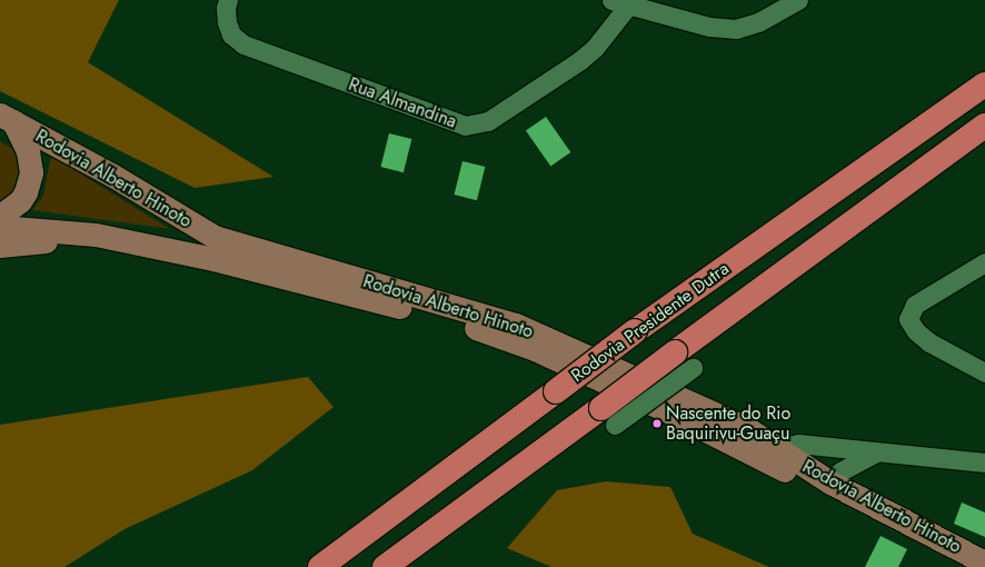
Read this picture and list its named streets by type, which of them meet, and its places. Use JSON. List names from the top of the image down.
{
  "streets": {
    "highway": ["Rodovia Presidente Dutra"],
    "main road": ["Rodovia Alberto Hinoto"],
    "street": ["Rua Almandina"]
  },
  "places": ["Nascente do Rio Baquirivu-Guaçu"]
}
